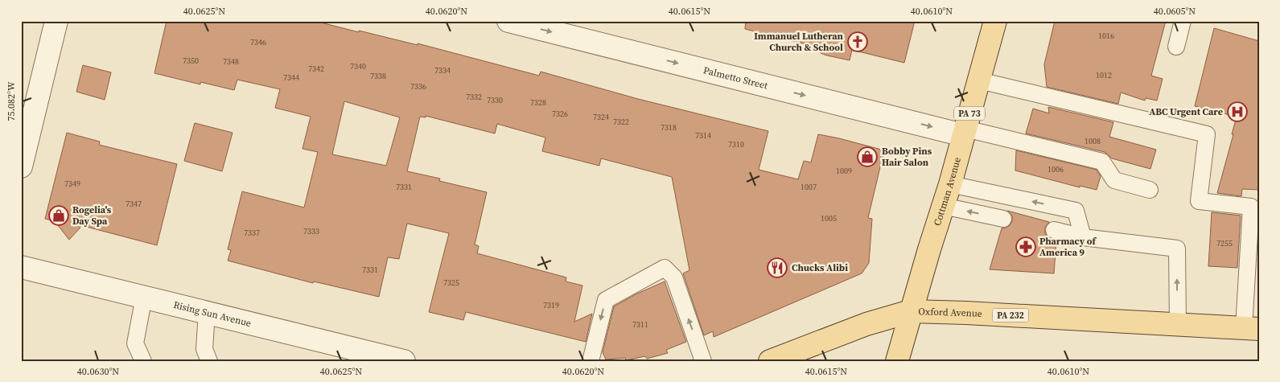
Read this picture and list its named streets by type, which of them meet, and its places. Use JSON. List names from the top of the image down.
{
  "streets": {
    "main road": [
      "PA 73",
      "Cottman Avenue",
      "Oxford Avenue",
      "PA 232"
    ],
    "street": ["Palmetto Street", "Rising Sun Avenue"]
  },
  "crossings": [
    ["Palmetto Street", "Cottman Avenue"],
    ["Cottman Avenue", "Oxford Avenue"]
  ],
  "one_way": ["Palmetto Street"],
  "places": {
    "church": ["Immanuel Lutheran Church & School"],
    "hospital": ["ABC Urgent Care"],
    "shop": ["Bobby Pins Hair Salon", "Rogelia's Day Spa"],
    "pharmacy": ["Pharmacy of America 9"],
    "restaurant": ["Chucks Alibi"]
  },
  "house_numbers": [
    "1016",
    "7346",
    "7350",
    "7348",
    "7340",
    "7342",
    "7334",
    "1012",
    "7338",
    "7344",
    "7336",
    "7332",
    "7330",
    "7328",
    "7326",
    "7324",
    "7322",
    "7318",
    "7314",
    "1008",
    "7310",
    "1006",
    "1009",
    "7349",
    "7331",
    "1007",
    "7347",
    "1005",
    "7333",
    "7337",
    "7255",
    "7331",
    "7325",
    "7319",
    "7311"
  ],
  "coordinates": [
    "40.0625°N",
    "40.0620°N",
    "40.0615°N",
    "40.0610°N",
    "40.0605°N",
    "75.082°W",
    "40.0630°N"
  ]
}
